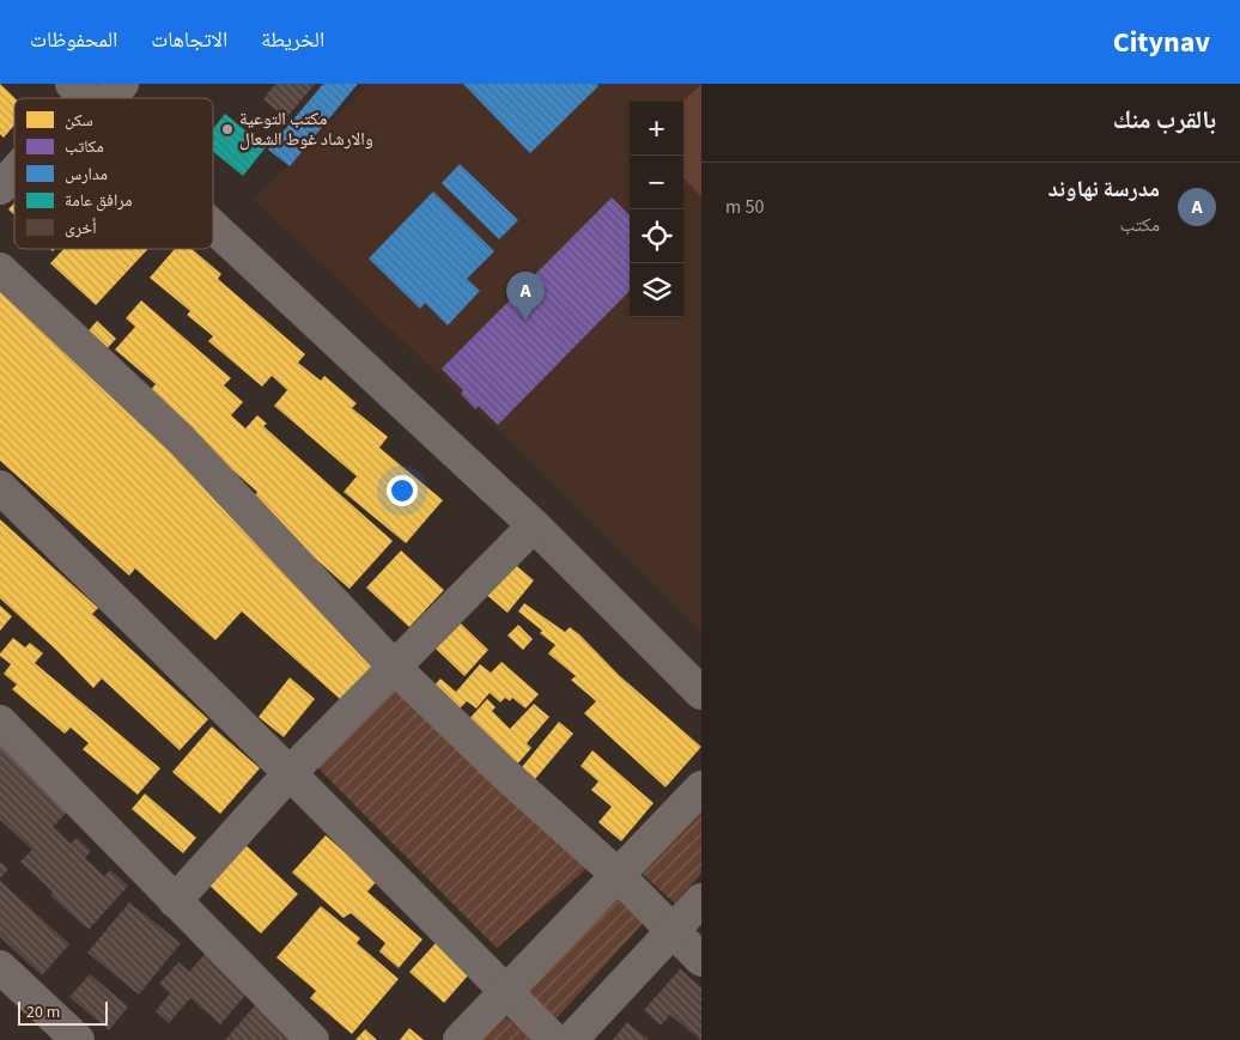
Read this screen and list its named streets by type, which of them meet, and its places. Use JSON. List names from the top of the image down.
{
  "places": ["مكتب التوعية والارشاد غوط الشعال"],
  "legend": [
    "سكن",
    "مكاتب",
    "مدارس",
    "مرافق عامة",
    "أخرى"
  ],
  "scale_bar": "20 m",
  "page": {
    "header": "Citynav",
    "nav": ["الخريطة", "الاتجاهات", "المحفوظات"],
    "heading": "بالقرب منك",
    "map_buttons": ["+", "−"],
    "list": [
      {
        "mark": "A",
        "name": "مدرسة نهاوند",
        "note": "مكتب",
        "value": "50 m"
      }
    ],
    "pins": "A",
    "scale": "20 m"
  }
}
